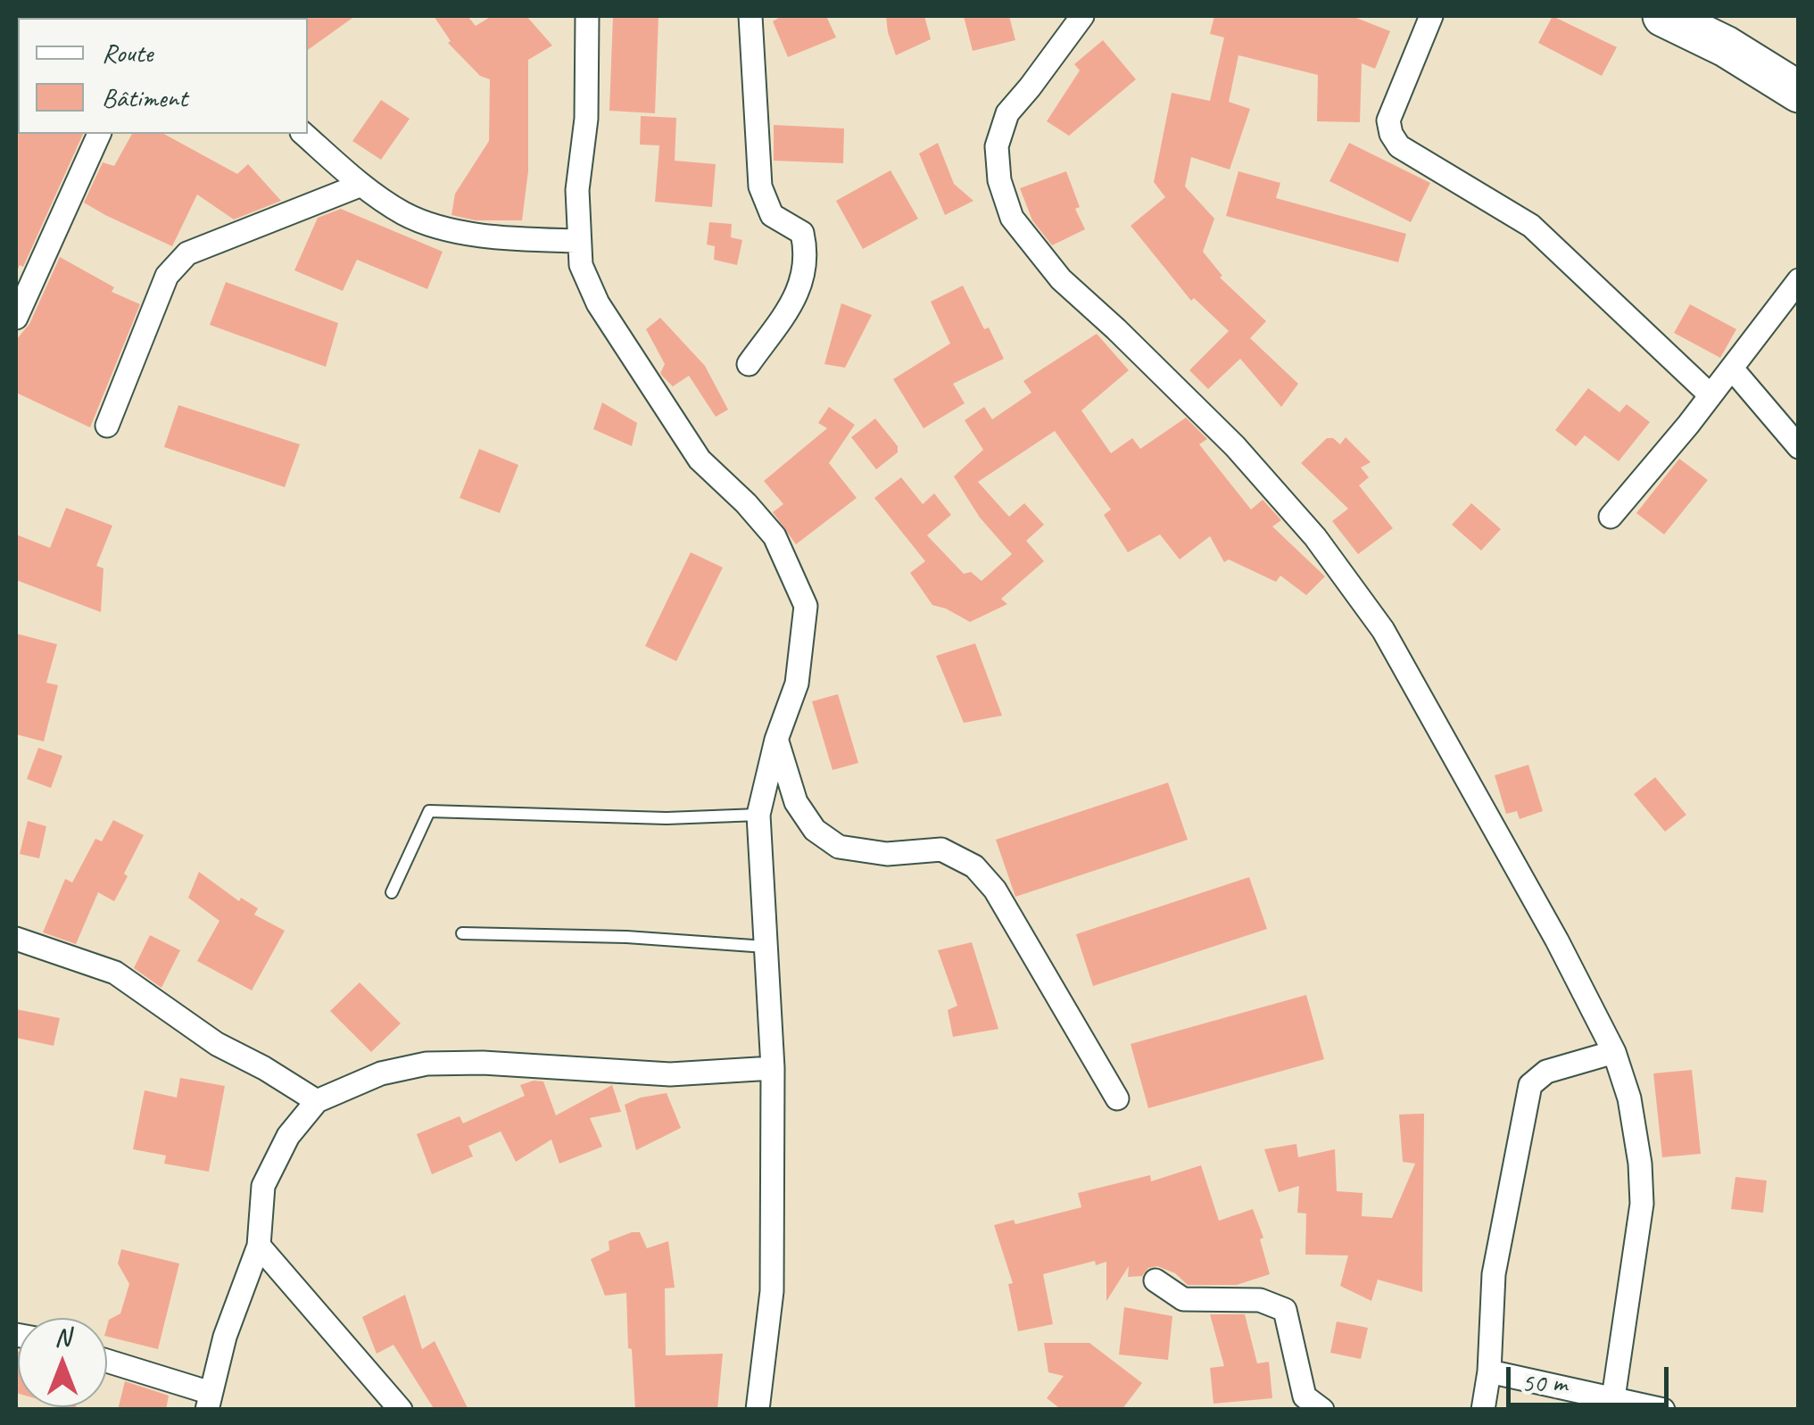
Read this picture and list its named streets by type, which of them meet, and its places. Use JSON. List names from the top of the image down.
{
  "legend": ["Route", "Bâtiment"],
  "scale_bar": "50 m",
  "north": "top"
}
